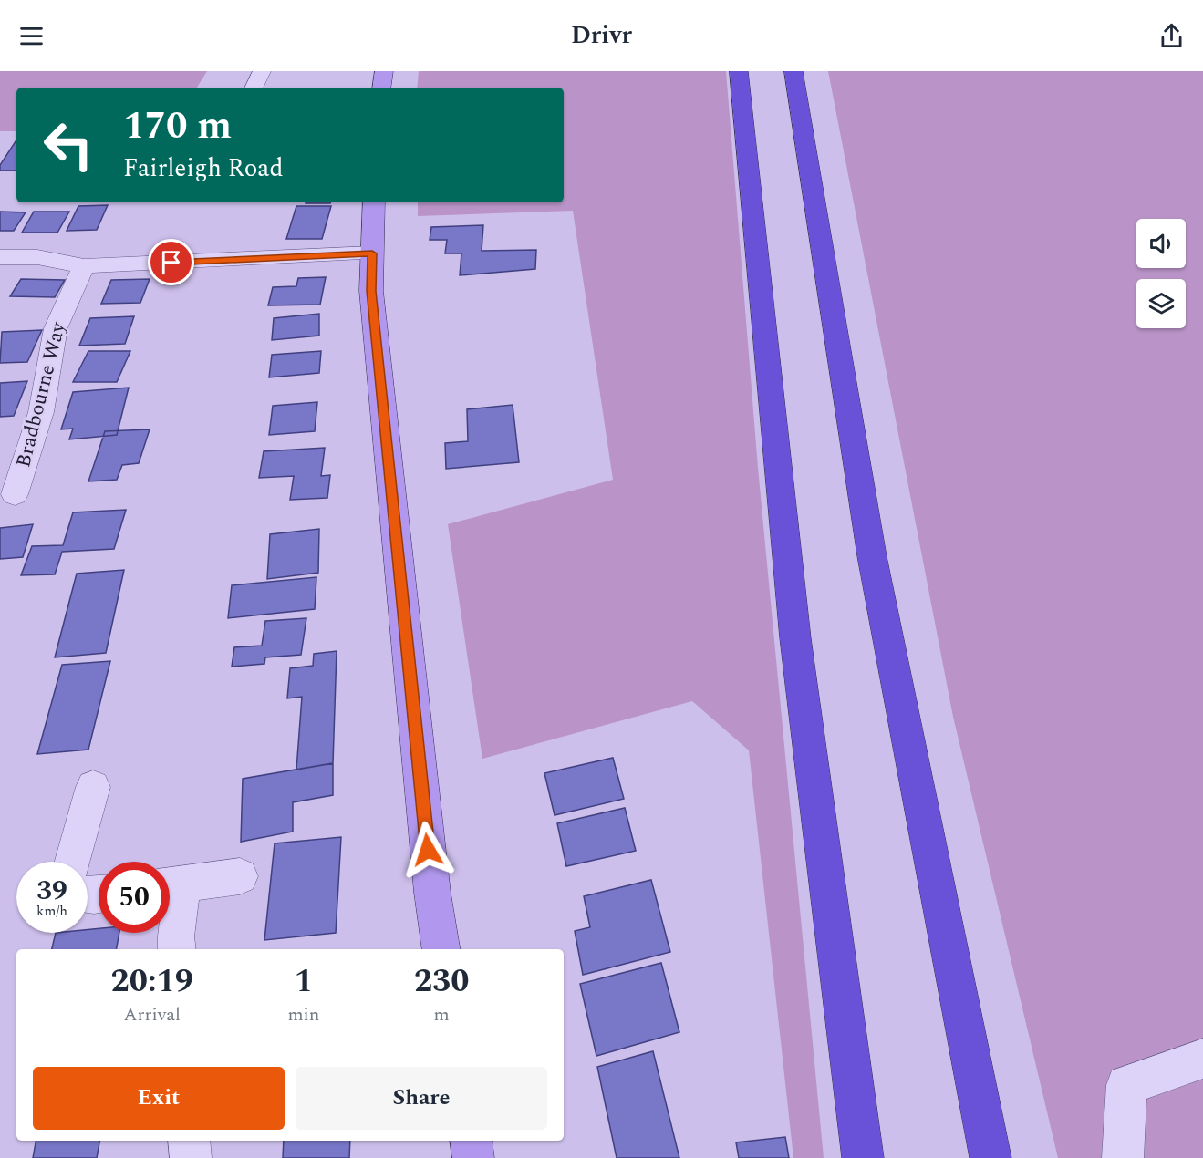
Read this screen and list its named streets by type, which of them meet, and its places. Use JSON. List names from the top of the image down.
{
  "streets": {
    "street": ["Bradbourne Way"]
  },
  "page": {
    "header": "Drivr",
    "turn": ["170 m", "Fairleigh Road"],
    "speed": "39 km/h",
    "limit": "50",
    "eta": [
      "20:19",
      "Arrival",
      "1",
      "min",
      "230",
      "m"
    ],
    "buttons": ["Exit", "Share"]
  }
}
